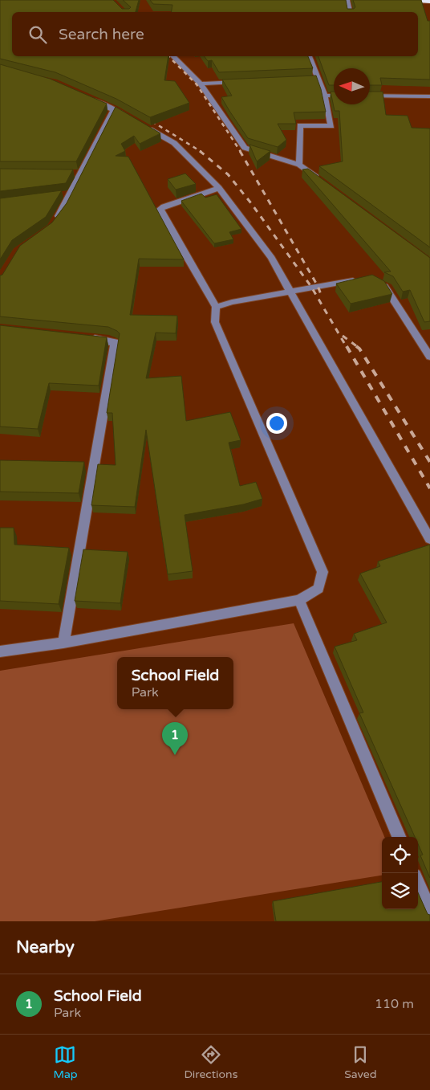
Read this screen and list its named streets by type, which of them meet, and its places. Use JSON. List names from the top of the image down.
{
  "north": "left",
  "page": {
    "search": "Search here",
    "popup": ["School Field", "Park"],
    "pins": "1",
    "heading": "Nearby",
    "list": [
      {
        "mark": "1",
        "name": "School Field",
        "note": "Park",
        "value": "110 m"
      }
    ],
    "nav": ["Map", "Directions", "Saved"]
  }
}
